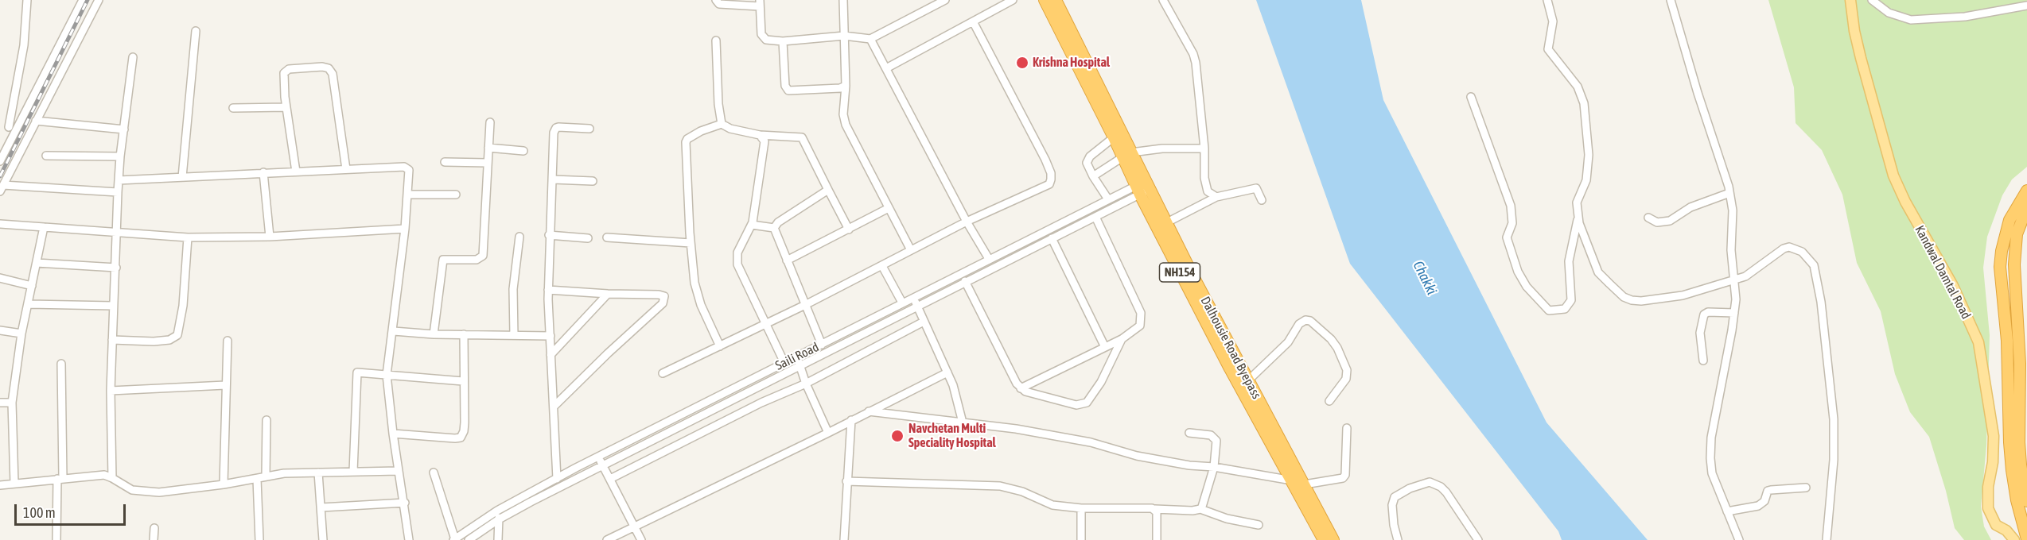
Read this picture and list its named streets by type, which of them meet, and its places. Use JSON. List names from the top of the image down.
{
  "streets": {
    "highway": ["NH154", "Dalhousie Road Byepass"],
    "main road": ["Kandwal Damtal Road"],
    "street": ["Saili Road"]
  },
  "crossings": [
    ["NH154", "Dalhousie Road Byepass"],
    ["NH154", "Saili Road"],
    ["Dalhousie Road Byepass", "Saili Road"]
  ],
  "water": ["Chakki"],
  "places": ["Krishna Hospital", "Navchetan Multi Speciality Hospital"],
  "scale_bar": "100 m"
}
